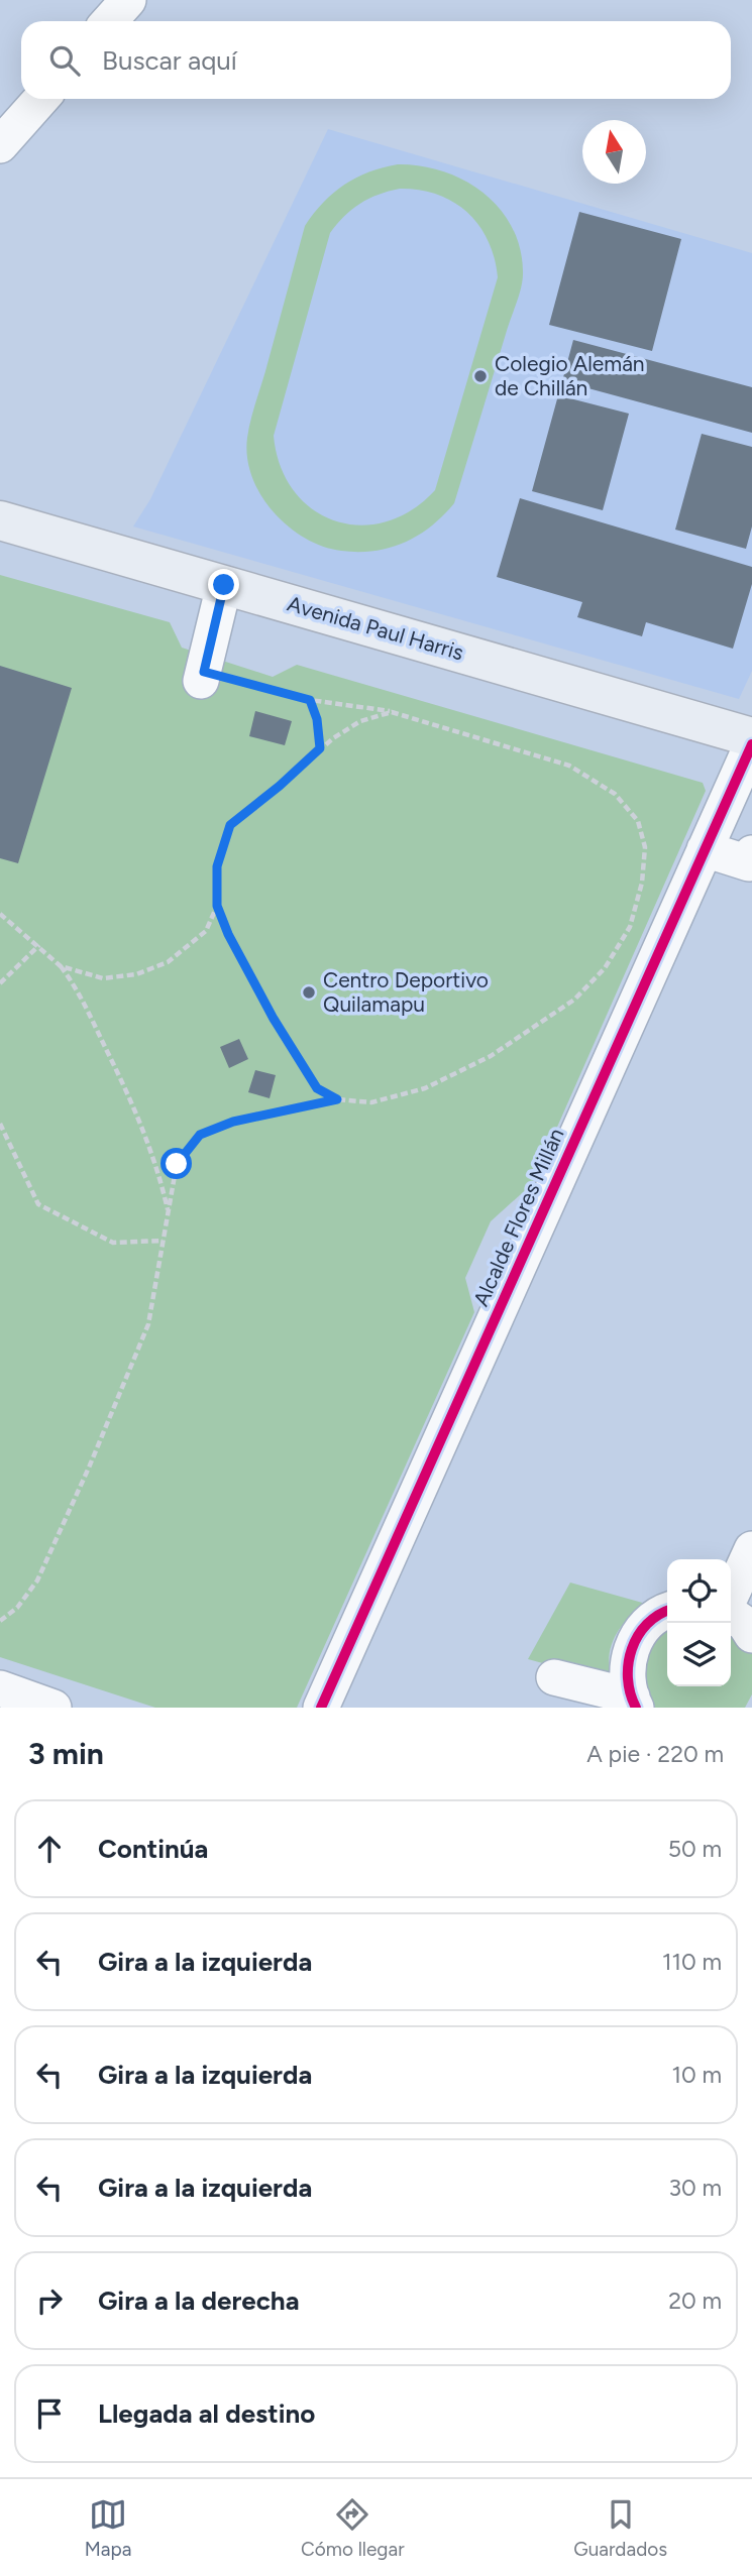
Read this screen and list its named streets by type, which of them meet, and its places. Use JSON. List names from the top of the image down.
{
  "streets": {
    "main road": ["Avenida Paul Harris"],
    "street": ["Alcalde Flores Millán"]
  },
  "places": ["Colegio Alemán de Chillán", "Centro Deportivo Quilamapu"],
  "north": "top",
  "page": {
    "search": "Buscar aquí",
    "heading": ["3 min", "A pie · 220 m"],
    "list": [
      ["Continúa", "50 m"],
      ["Gira a la izquierda", "110 m"],
      ["Gira a la izquierda", "10 m"],
      ["Gira a la izquierda", "30 m"],
      ["Gira a la derecha", "20 m"],
      "Llegada al destino"
    ],
    "nav": ["Mapa", "Cómo llegar", "Guardados"]
  }
}
